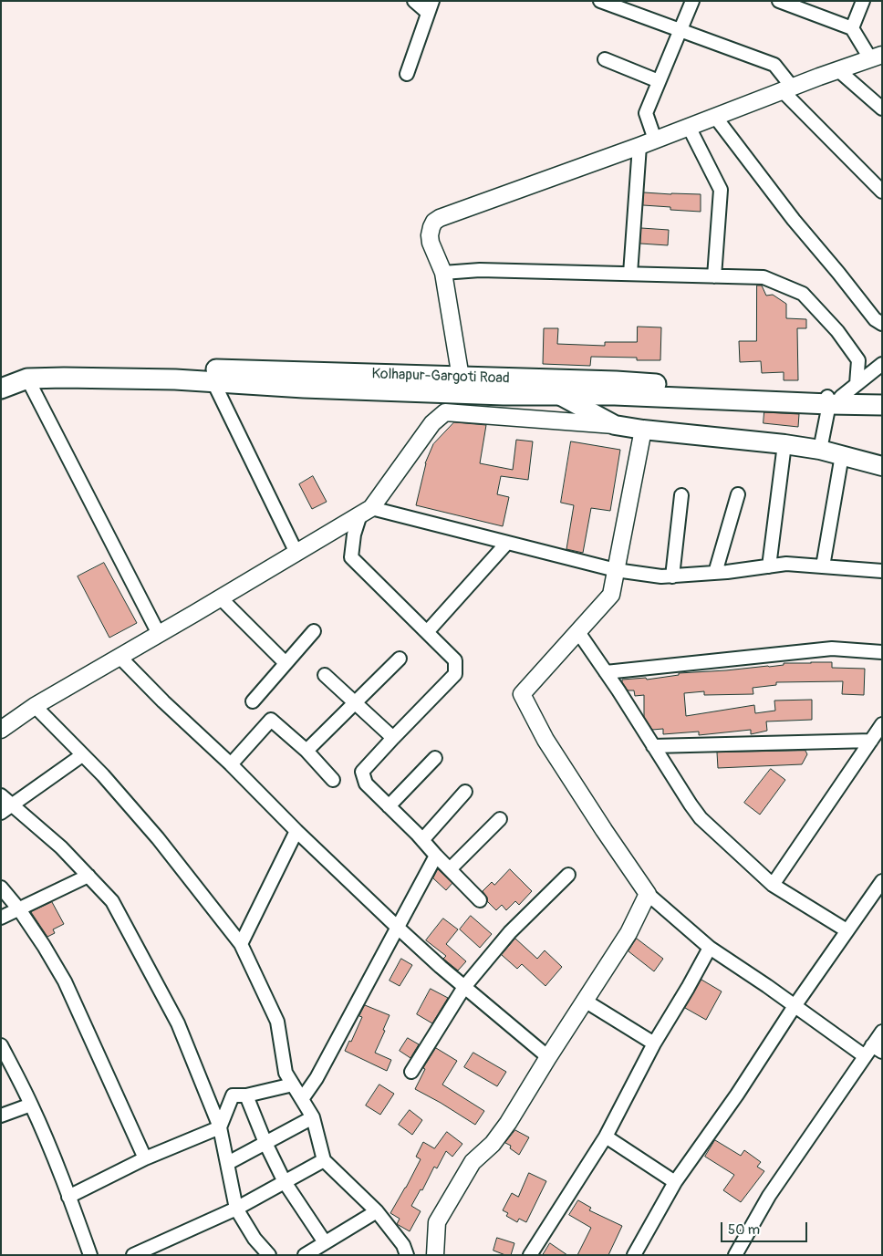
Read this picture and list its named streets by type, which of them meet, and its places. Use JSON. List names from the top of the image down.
{
  "streets": {
    "main road": ["Kolhapur-Gargoti Road"]
  },
  "scale_bar": "50 m"
}
